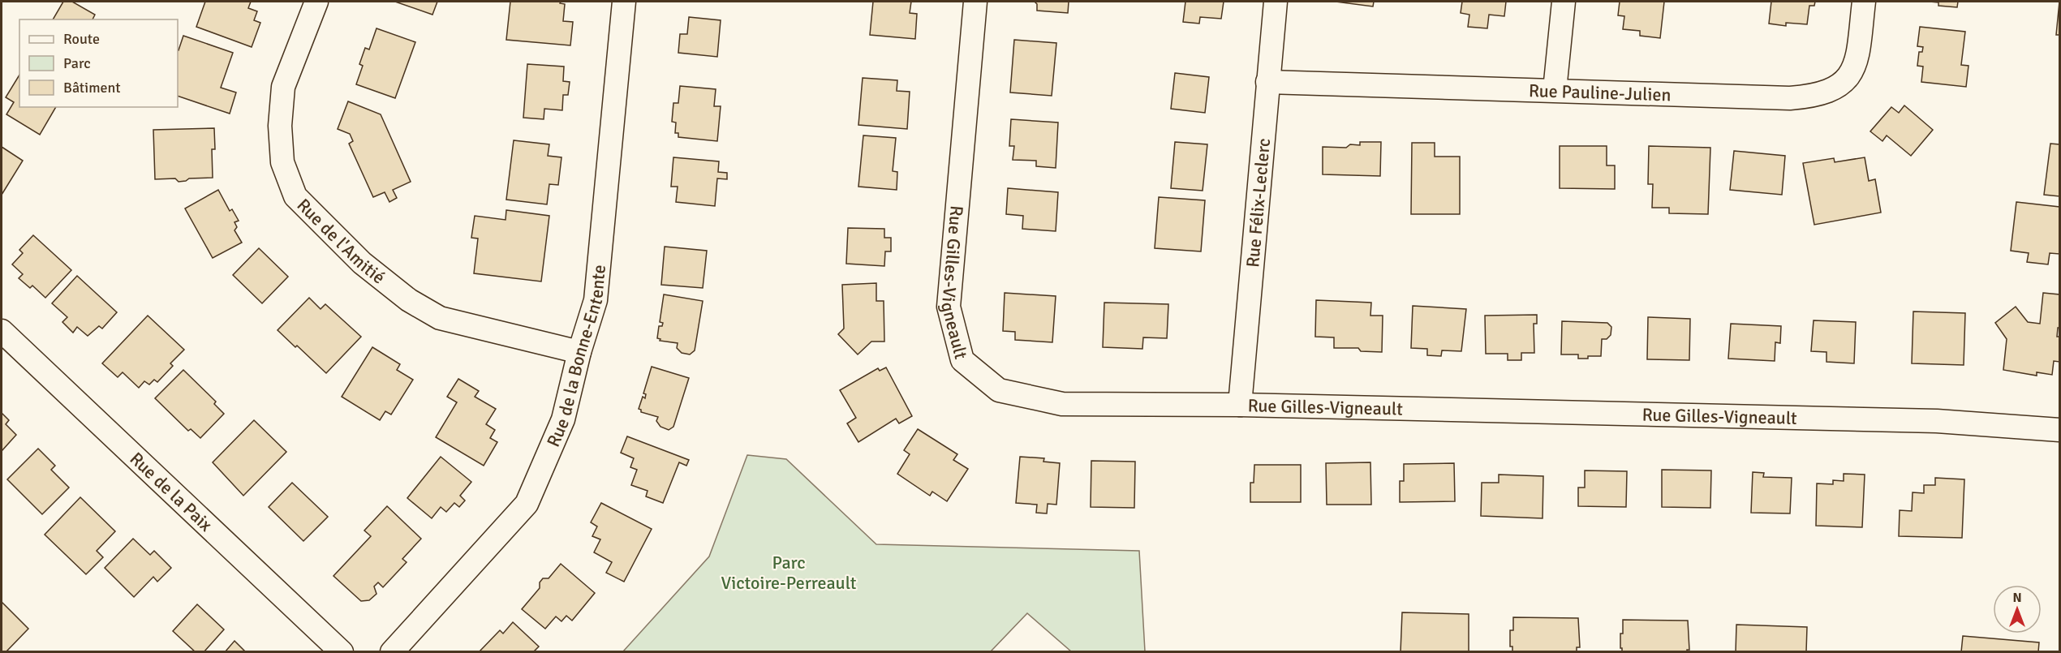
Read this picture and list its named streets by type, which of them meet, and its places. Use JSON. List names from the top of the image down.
{
  "streets": {
    "street": [
      "Rue Pauline-Julien",
      "Rue Félix-Leclerc",
      "Rue de l'Amitié",
      "Rue Gilles-Vigneault",
      "Rue de la Bonne-Entente",
      "Rue de la Paix"
    ]
  },
  "crossings": [
    ["Rue Pauline-Julien", "Rue Félix-Leclerc"],
    ["Rue Félix-Leclerc", "Rue Gilles-Vigneault"],
    ["Rue de l'Amitié", "Rue de la Bonne-Entente"]
  ],
  "parks": ["Parc Victoire-Perreault"],
  "legend": ["Route", "Parc", "Bâtiment"],
  "north": "top"
}
